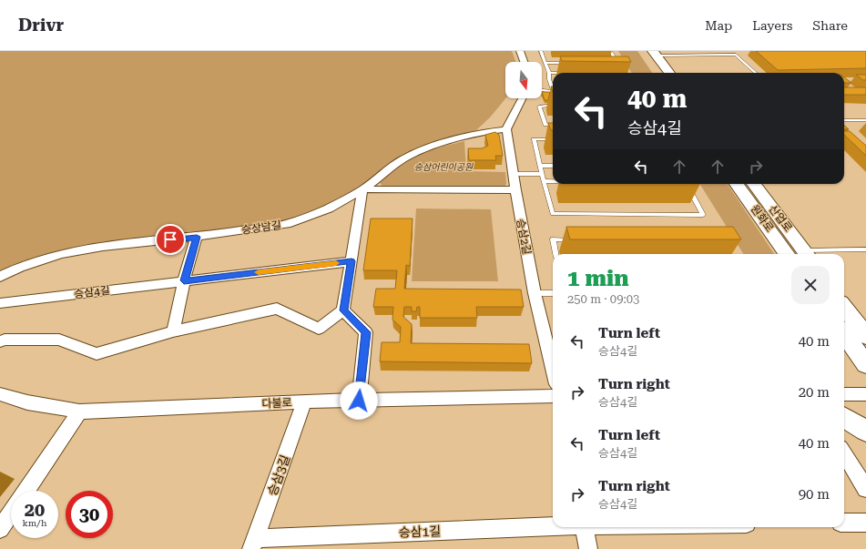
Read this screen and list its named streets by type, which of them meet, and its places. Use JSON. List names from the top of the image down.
{
  "streets": {
    "street": [
      "원화로",
      "산업로",
      "승상남길",
      "승삼2길",
      "승삼4길",
      "다불로",
      "승삼3길",
      "승삼1길"
    ]
  },
  "crossings": [
    ["승상남길", "승삼2길"],
    ["다불로", "승삼3길"],
    ["승삼3길", "승삼1길"]
  ],
  "parks": ["승삼어린이공원"],
  "north": "bottom",
  "page": {
    "header": "Drivr",
    "nav": ["Map", "Layers", "Share"],
    "turn": ["40 m", "승삼4길"],
    "heading": ["1 min", "250 m · 09:03"],
    "list": [
      {
        "name": "Turn left",
        "note": "승삼4길",
        "value": "40 m"
      },
      {
        "name": "Turn right",
        "note": "승삼4길",
        "value": "20 m"
      },
      {
        "name": "Turn left",
        "note": "승삼4길",
        "value": "40 m"
      },
      {
        "name": "Turn right",
        "note": "승삼4길",
        "value": "90 m"
      }
    ],
    "speed": "20 km/h",
    "limit": "30"
  }
}
